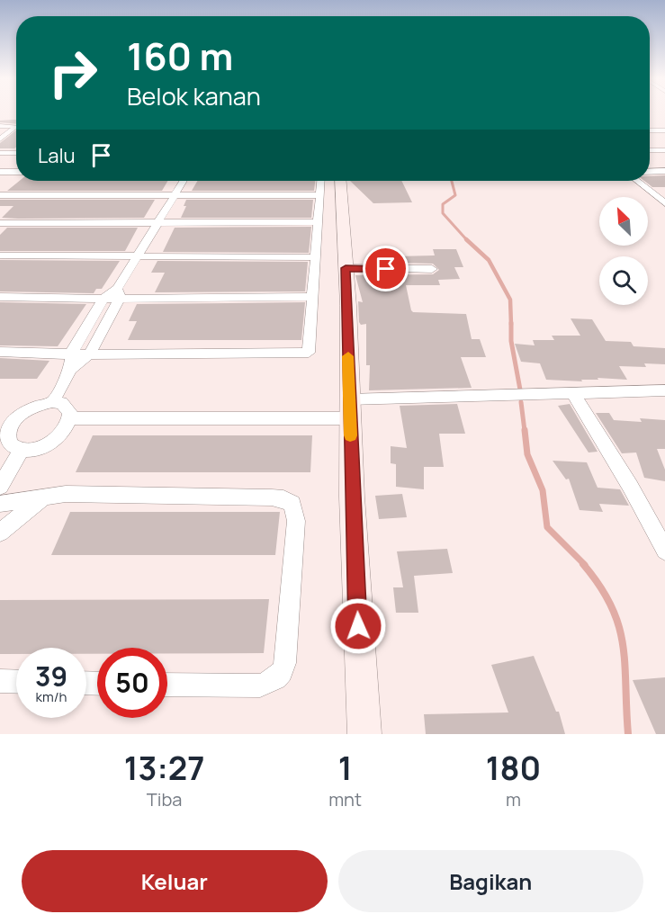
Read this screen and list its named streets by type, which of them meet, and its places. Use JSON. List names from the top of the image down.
{
  "north": "top left",
  "page": {
    "turn": ["160 m", "Belok kanan"],
    "then": "Lalu",
    "speed": "39 km/h",
    "limit": "50",
    "eta": [
      "13:27",
      "Tiba",
      "1",
      "mnt",
      "180",
      "m"
    ],
    "buttons": ["Keluar", "Bagikan"]
  }
}
